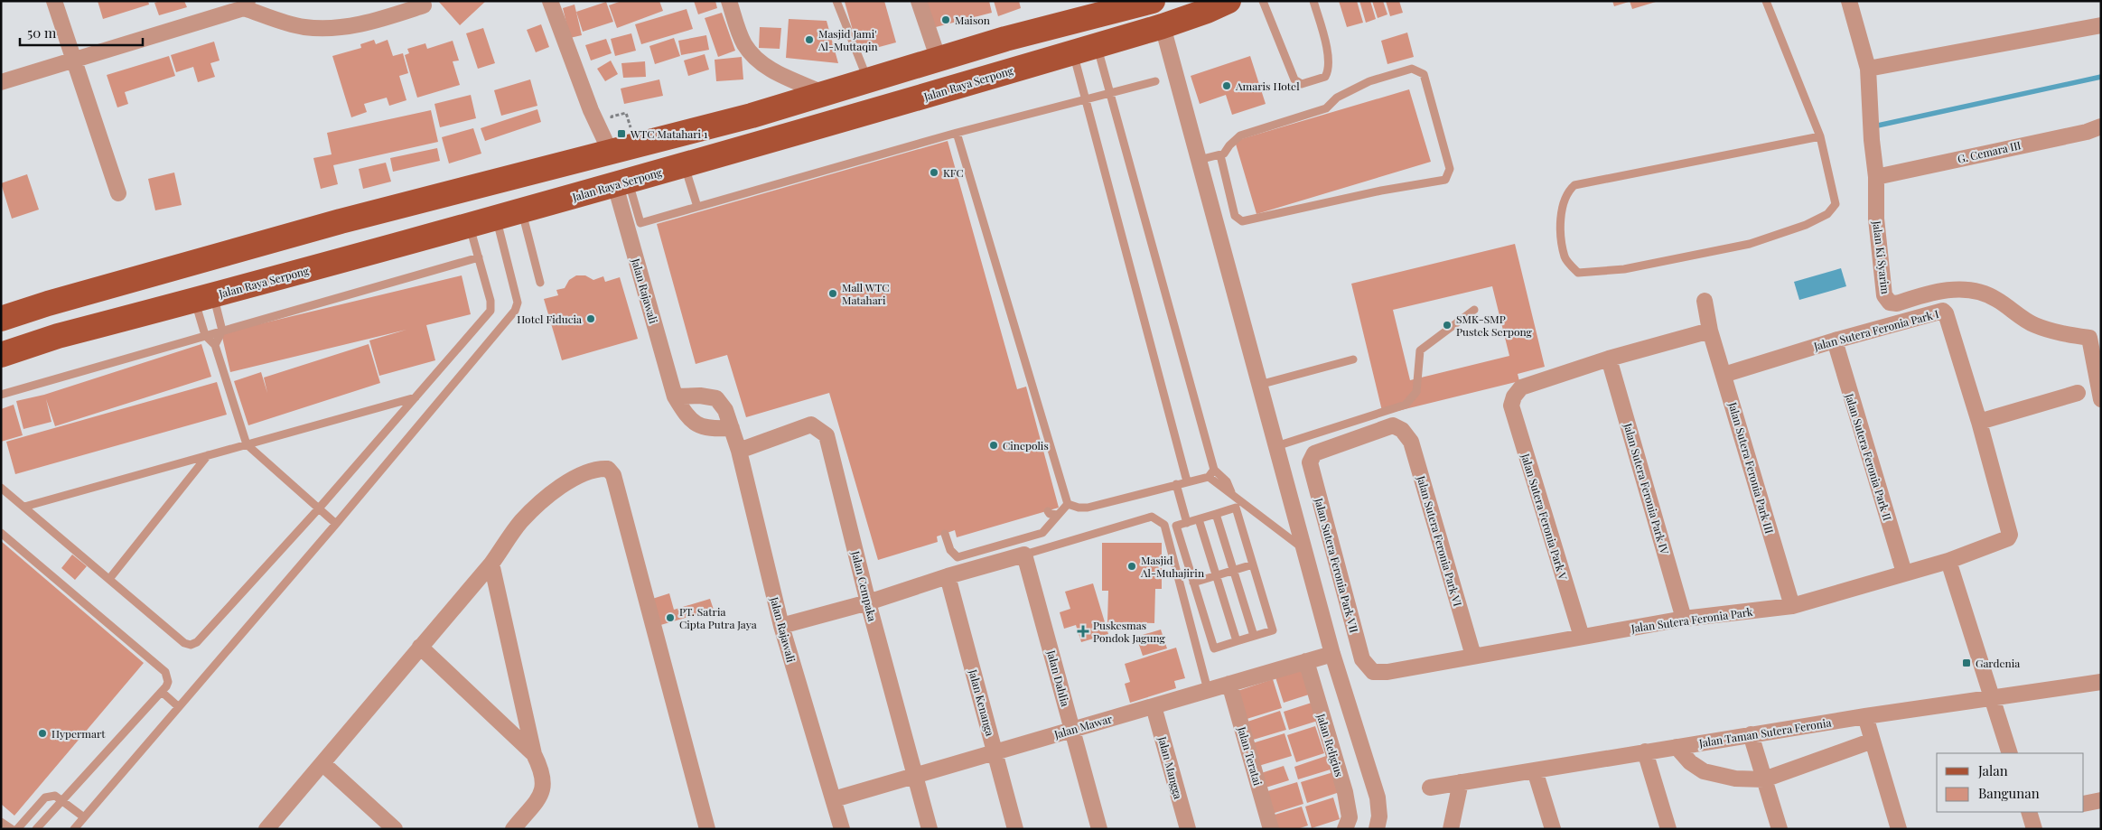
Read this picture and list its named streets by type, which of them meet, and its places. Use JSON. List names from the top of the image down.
{
  "streets": {
    "main road": ["Jalan Raya Serpong"],
    "street": [
      "G. Cemara III",
      "Jalan Ki Syarim",
      "Jalan Rajawali",
      "Jalan Sutera Feronia Park I",
      "Jalan Sutera Feronia Park II",
      "Jalan Sutera Feronia Park III",
      "Jalan Sutera Feronia Park IV",
      "Jalan Sutera Feronia Park V",
      "Jalan Sutera Feronia Park VI",
      "Jalan Sutera Feronia Park VII",
      "Jalan Cempaka",
      "Jalan Sutera Feronia Park",
      "Jalan Dahlia",
      "Jalan Kenanga",
      "Jalan Mawar",
      "Jalan Taman Sutera Feronia",
      "Jalan Religius",
      "Jalan Teratai",
      "Jalan Mangga"
    ]
  },
  "crossings": [
    ["Jalan Raya Serpong", "Jalan Rajawali"],
    ["G. Cemara III", "Jalan Ki Syarim"],
    ["Jalan Rajawali", "Jalan Cempaka"],
    ["Jalan Rajawali", "Jalan Mawar"],
    ["Jalan Sutera Feronia Park I", "Jalan Sutera Feronia Park II"],
    ["Jalan Sutera Feronia Park I", "Jalan Sutera Feronia Park III"],
    ["Jalan Sutera Feronia Park I", "Jalan Sutera Feronia Park"],
    ["Jalan Sutera Feronia Park II", "Jalan Sutera Feronia Park"],
    ["Jalan Sutera Feronia Park III", "Jalan Sutera Feronia Park"],
    ["Jalan Sutera Feronia Park IV", "Jalan Sutera Feronia Park V"],
    ["Jalan Sutera Feronia Park IV", "Jalan Sutera Feronia Park"],
    ["Jalan Sutera Feronia Park V", "Jalan Sutera Feronia Park"],
    ["Jalan Sutera Feronia Park VI", "Jalan Sutera Feronia Park VII"],
    ["Jalan Sutera Feronia Park VI", "Jalan Sutera Feronia Park"],
    ["Jalan Sutera Feronia Park VII", "Jalan Sutera Feronia Park"],
    ["Jalan Cempaka", "Jalan Mawar"],
    ["Jalan Dahlia", "Jalan Mawar"],
    ["Jalan Kenanga", "Jalan Mawar"],
    ["Jalan Mawar", "Jalan Religius"],
    ["Jalan Mawar", "Jalan Teratai"],
    ["Jalan Mawar", "Jalan Mangga"]
  ],
  "places": {
    "other": [
      "Maison",
      "Masjid Jami' Al-Muttaqin",
      "Amaris Hotel",
      "KFC",
      "Mall WTC Matahari",
      "Hotel Fiducia",
      "SMK-SMP Pustek Serpong",
      "Cinepolis",
      "Masjid Al-Muhajirin",
      "PT. Satria Cipta Putra Jaya",
      "Hypermart"
    ],
    "transit": ["WTC Matahari 1", "Gardenia"],
    "health": ["Puskesmas Pondok Jagung"]
  },
  "legend": ["Jalan", "Bangunan"],
  "scale_bar": "50 m"
}
